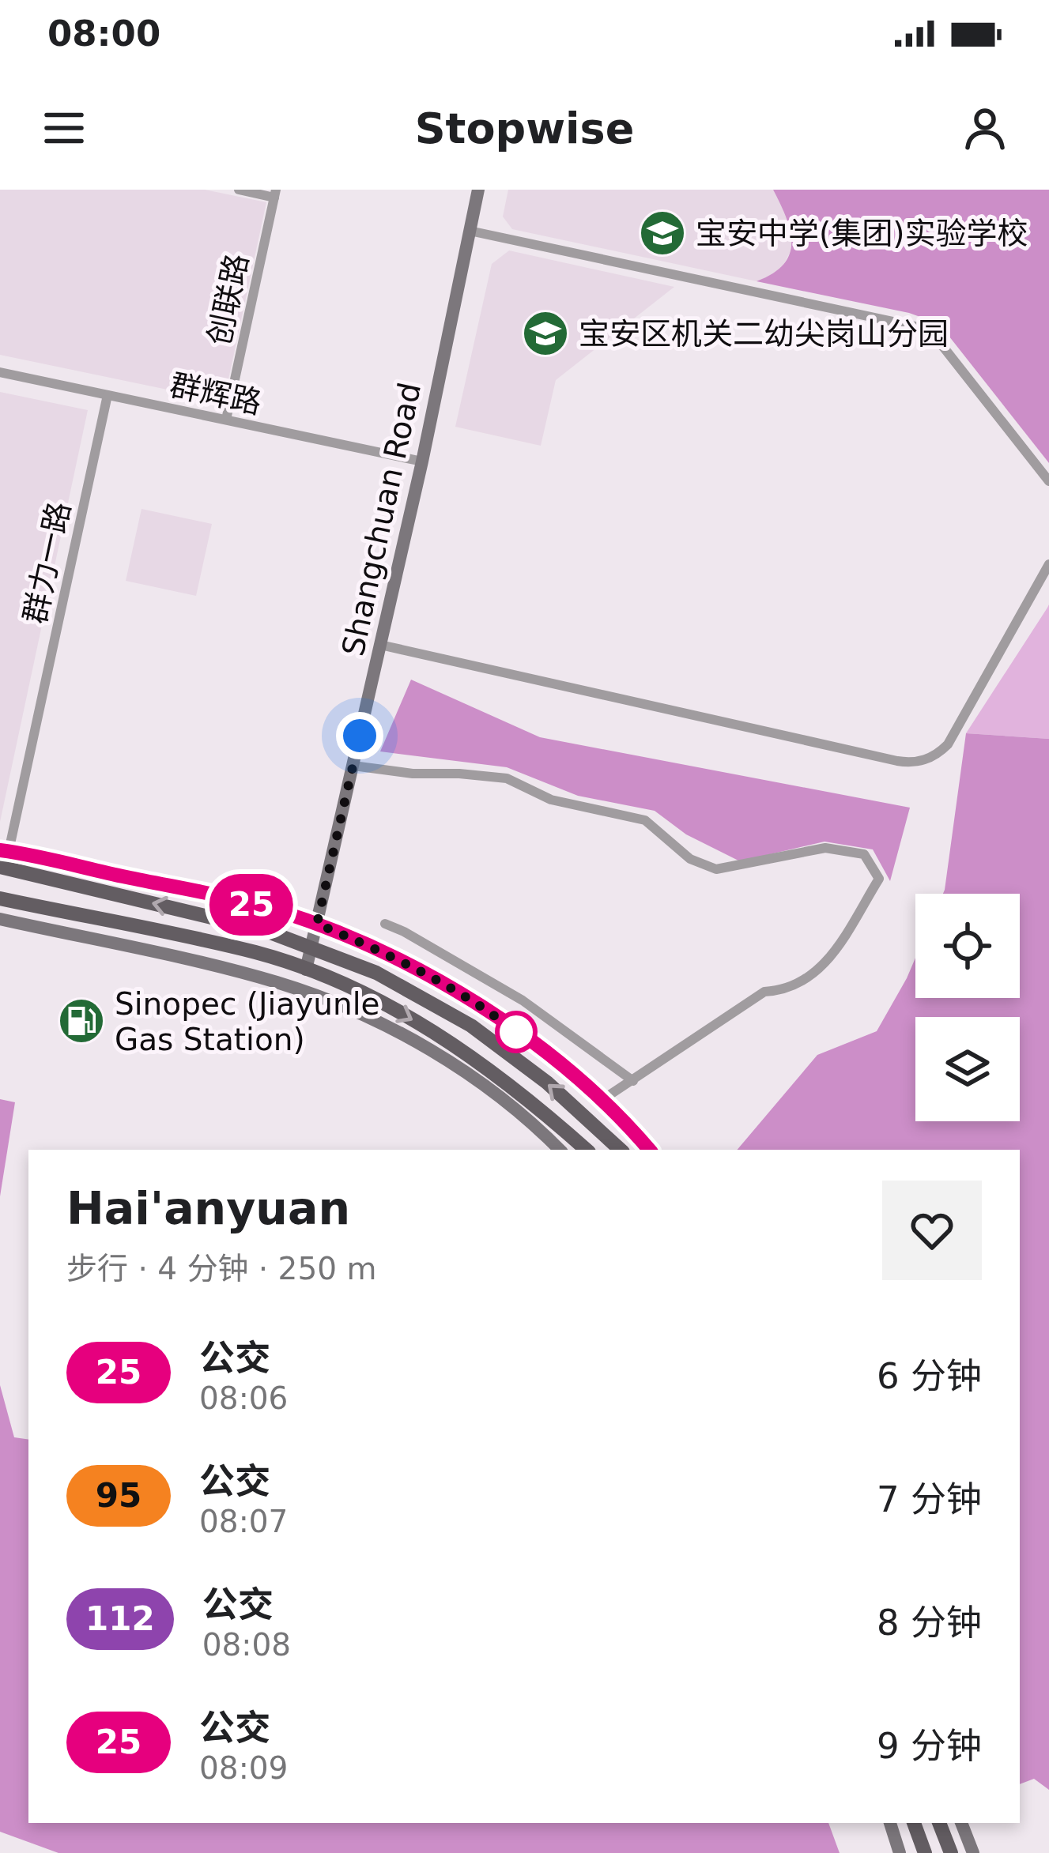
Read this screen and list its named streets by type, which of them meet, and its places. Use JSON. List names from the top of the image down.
{
  "streets": {
    "main road": ["Shangchuan Road"],
    "street": ["创联路", "群辉路", "群力一路"]
  },
  "crossings": [
    ["创联路", "群辉路"],
    ["群辉路", "Shangchuan Road"],
    ["群辉路", "群力一路"]
  ],
  "places": {
    "school or university": ["宝安中学(集团)实验学校", "宝安区机关二幼尖岗山分园"],
    "fuel station": ["Sinopec (Jiayunle Gas Station)"]
  },
  "lines": ["bus line 25"],
  "page": {
    "status": "08:00",
    "header": "Stopwise",
    "on_map": "25",
    "heading": ["Hai'anyuan", "步行 · 4 分钟 · 250 m"],
    "list": [
      {
        "mark": "25",
        "name": "公交",
        "note": "08:06",
        "value": "6 分钟"
      },
      {
        "mark": "95",
        "name": "公交",
        "note": "08:07",
        "value": "7 分钟"
      },
      {
        "mark": "112",
        "name": "公交",
        "note": "08:08",
        "value": "8 分钟"
      },
      {
        "mark": "25",
        "name": "公交",
        "note": "08:09",
        "value": "9 分钟"
      }
    ]
  }
}
